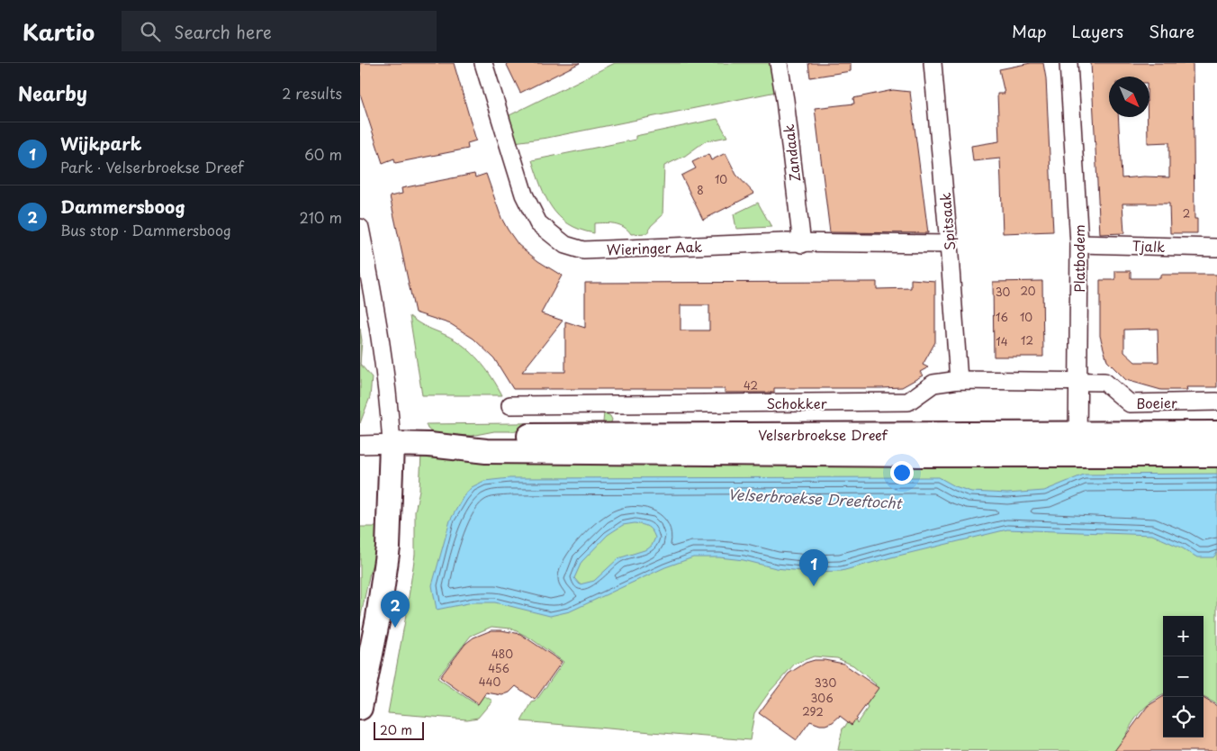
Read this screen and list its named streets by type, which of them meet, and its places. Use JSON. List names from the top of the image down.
{
  "streets": {
    "street": [
      "Zandaak",
      "Spitsaak",
      "Tjalk",
      "Wieringer Aak",
      "Platbodem",
      "Schokker",
      "Boeier",
      "Velserbroekse Dreef"
    ]
  },
  "crossings": [
    ["Zandaak", "Wieringer Aak"],
    ["Spitsaak", "Wieringer Aak"],
    ["Spitsaak", "Schokker"],
    ["Tjalk", "Platbodem"],
    ["Platbodem", "Schokker"],
    ["Platbodem", "Boeier"],
    ["Platbodem", "Velserbroekse Dreef"],
    ["Schokker", "Boeier"]
  ],
  "water": ["Velserbroekse Dreeftocht"],
  "house_numbers": [
    "10",
    "8",
    "2",
    "20",
    "30",
    "16",
    "10",
    "12",
    "14",
    "42",
    "480",
    "456",
    "440",
    "330",
    "306",
    "292"
  ],
  "scale_bar": "20 m",
  "north": "bottom right",
  "page": {
    "header": "Kartio",
    "search": "Search here",
    "nav": ["Map", "Layers", "Share"],
    "heading": ["Nearby", "2 results"],
    "list": [
      {
        "mark": "1",
        "name": "Wijkpark",
        "note": "Park · Velserbroekse Dreef",
        "value": "60 m"
      },
      {
        "mark": "2",
        "name": "Dammersboog",
        "note": "Bus stop · Dammersboog",
        "value": "210 m"
      }
    ],
    "pins": ["1", "2"],
    "map_buttons": ["+", "−"],
    "scale": "20 m"
  }
}
